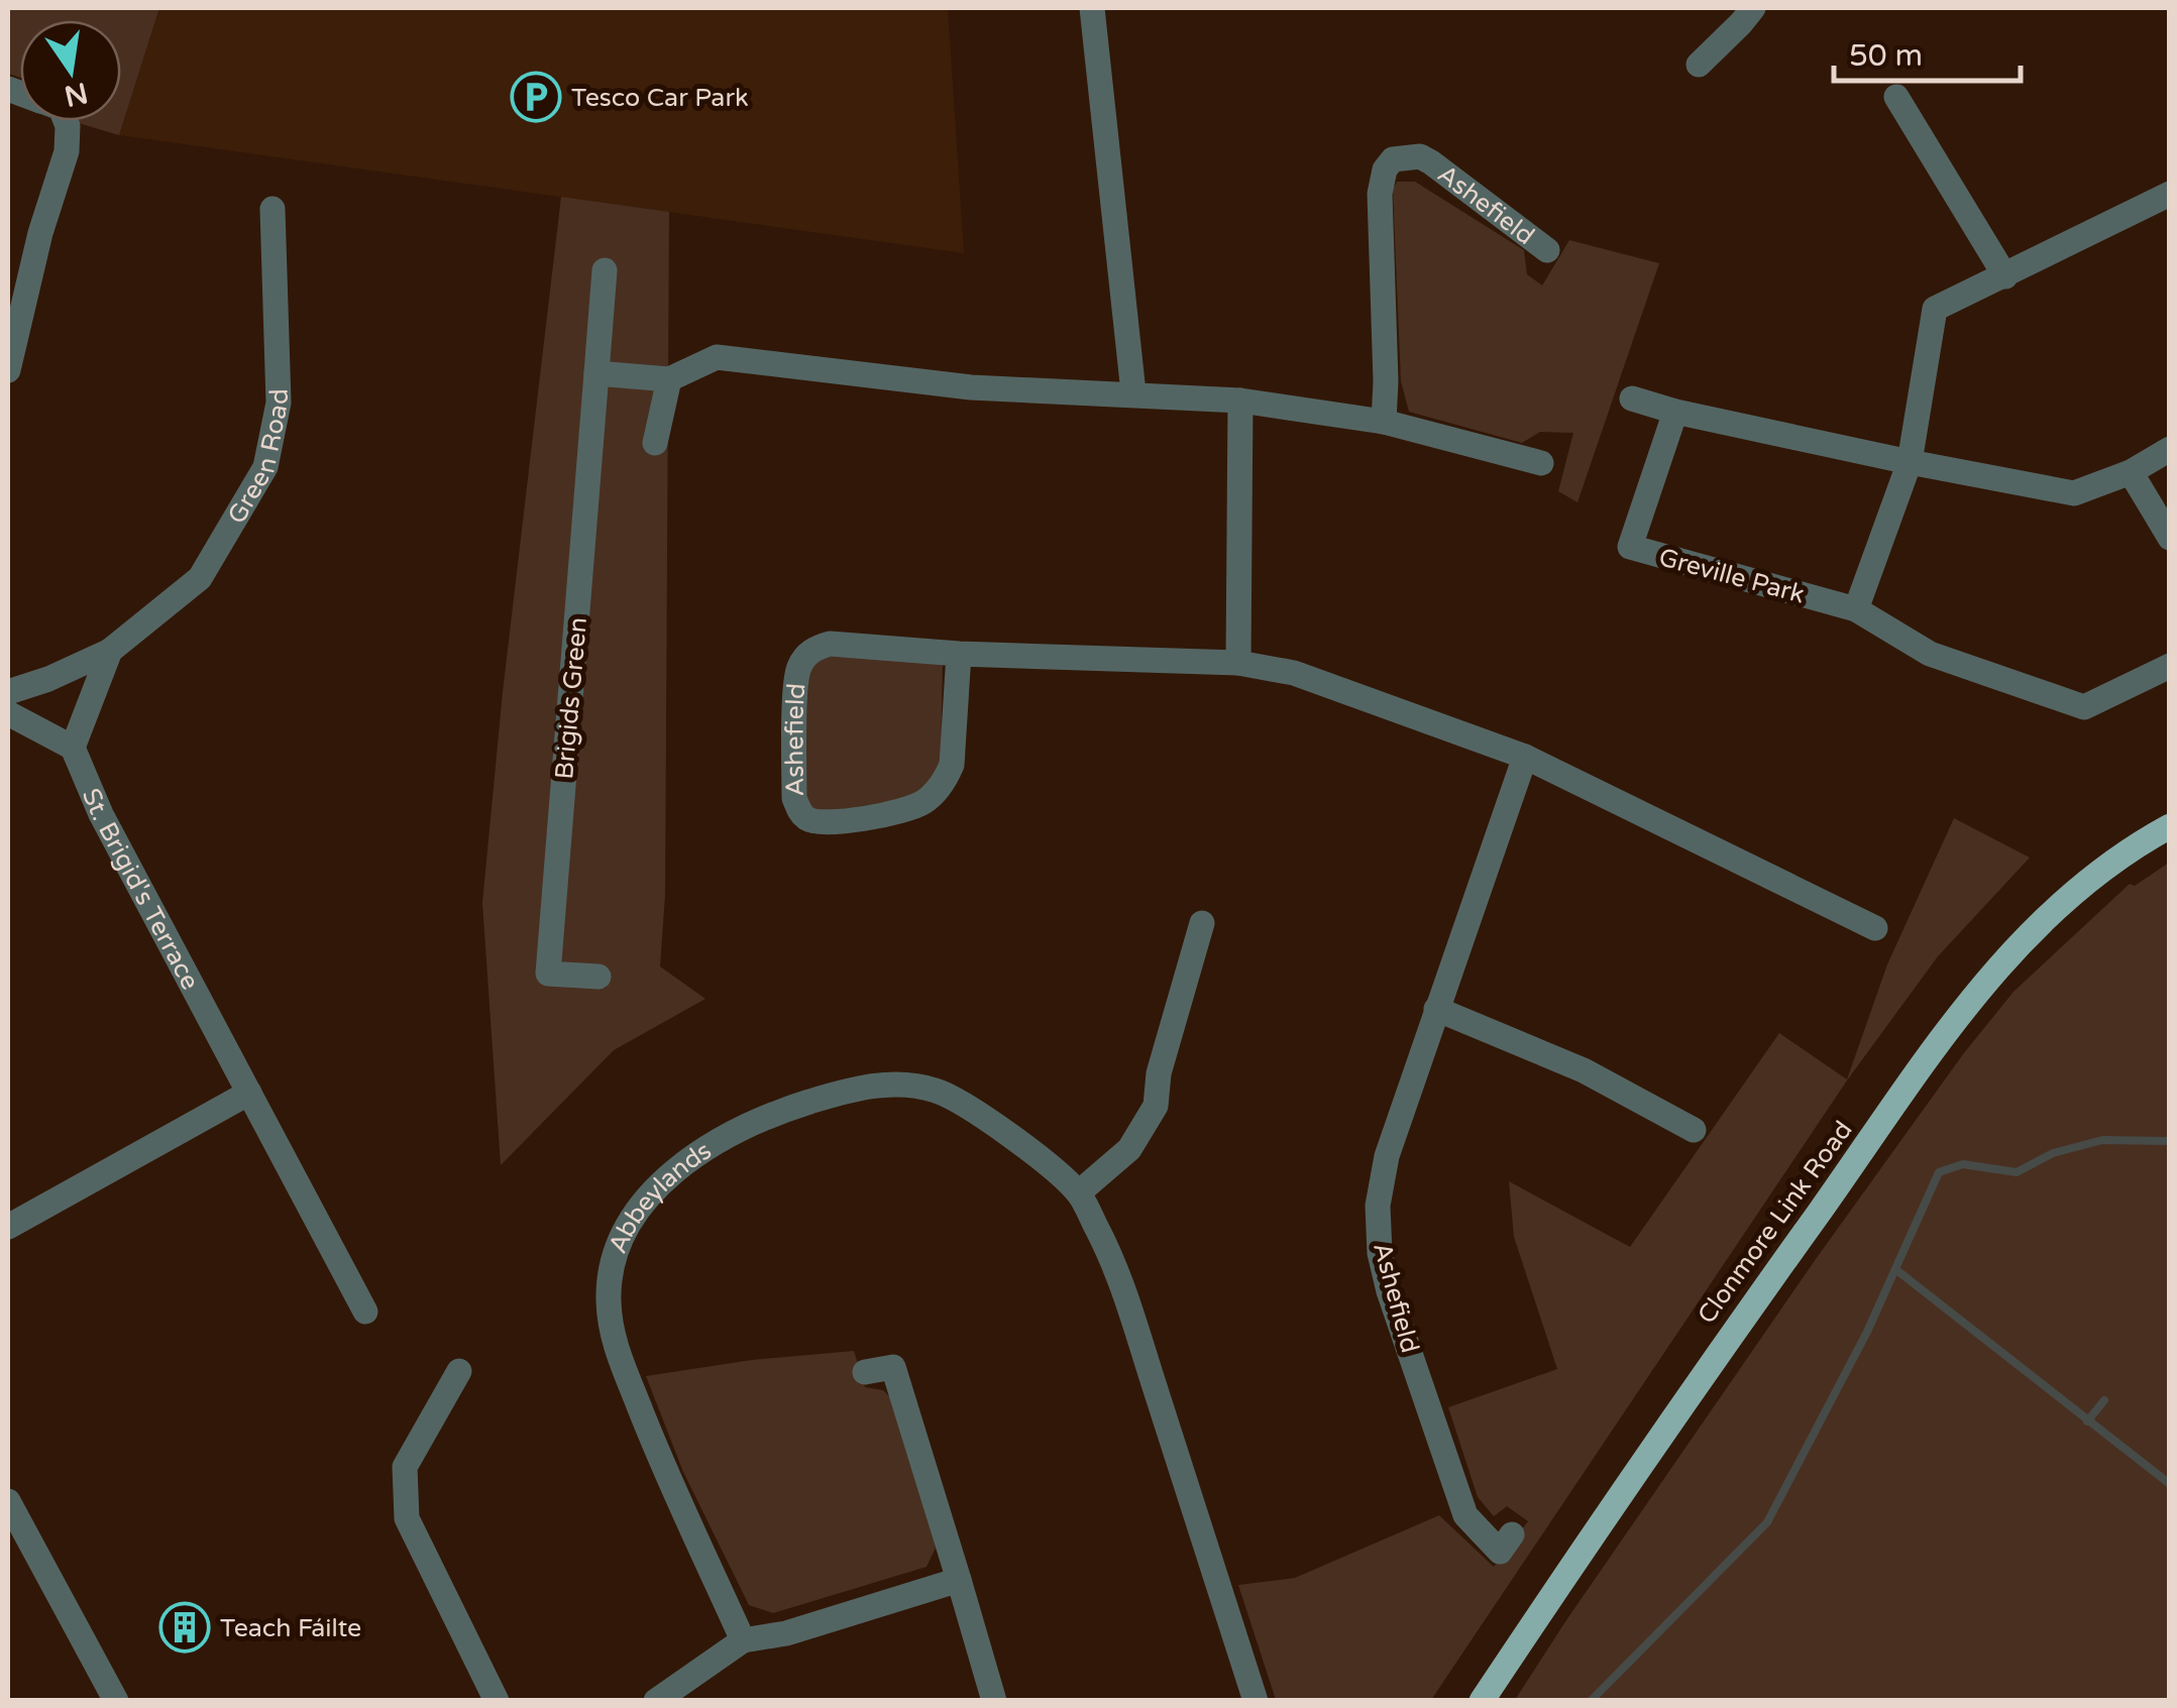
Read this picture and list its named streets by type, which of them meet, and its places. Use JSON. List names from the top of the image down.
{
  "streets": {
    "main road": ["Clonmore Link Road"],
    "street": [
      "Ashefield",
      "Green Road",
      "Greville Park",
      "Brigids Green",
      "St. Brigid's Terrace",
      "Abbeylands"
    ]
  },
  "places": {
    "parking": ["Tesco Car Park"],
    "building": ["Teach Fáilte"]
  },
  "scale_bar": "50 m",
  "north": "bottom"
}
